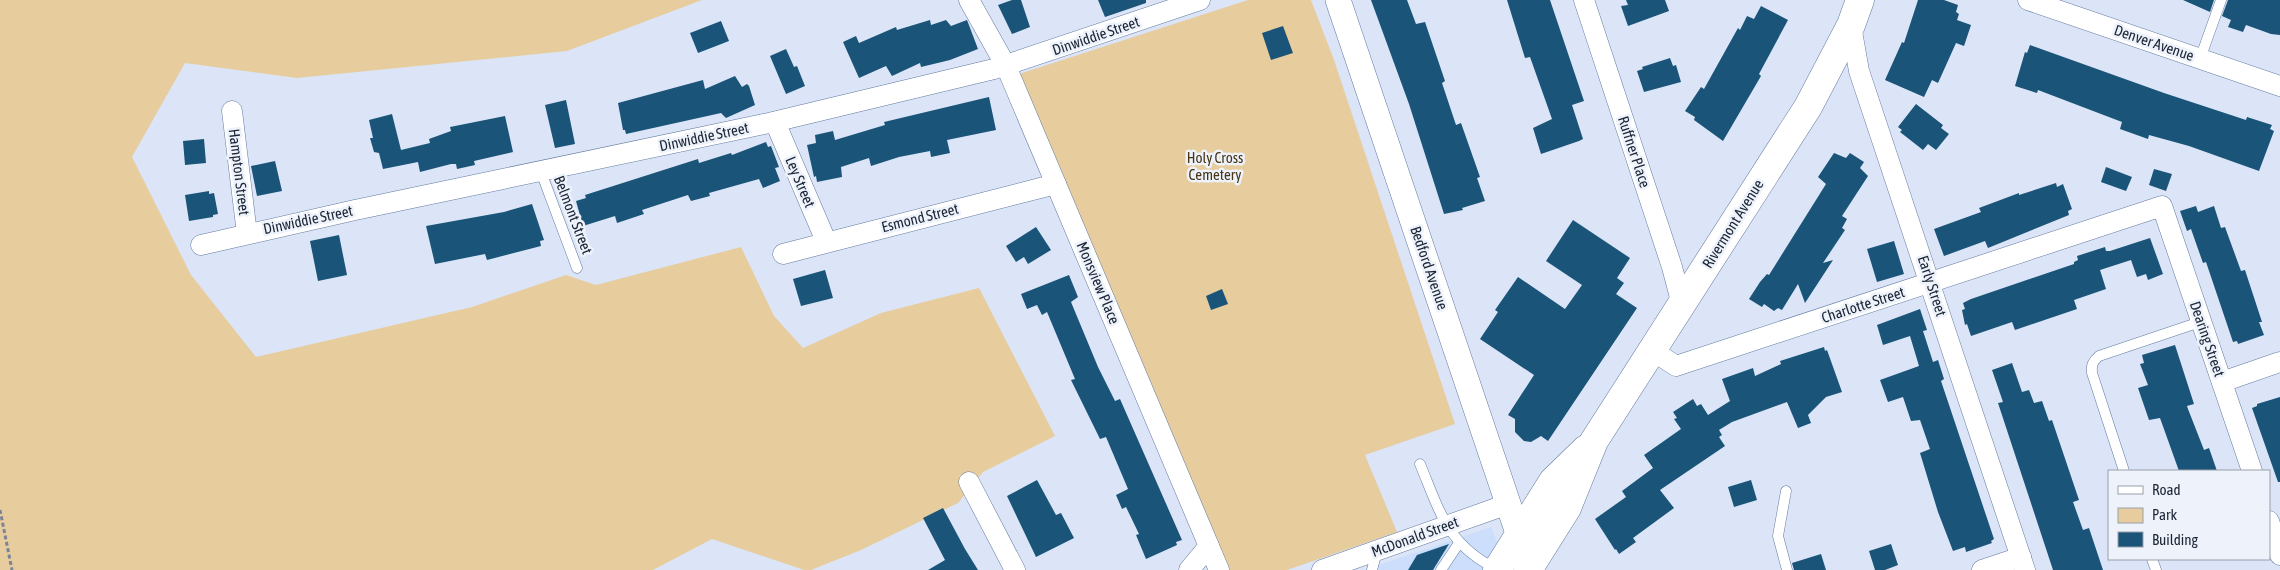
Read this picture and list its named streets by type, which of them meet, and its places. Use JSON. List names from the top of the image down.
{
  "streets": {
    "main road": ["Rivermont Avenue"],
    "street": [
      "Dinwiddie Street",
      "Denver Avenue",
      "Ruffner Place",
      "Hampton Street",
      "Ley Street",
      "Esmond Street",
      "Bedford Avenue",
      "Monsview Place",
      "Early Street",
      "Charlotte Street",
      "Dearing Street",
      "McDonald Street"
    ],
    "lane": ["Belmont Street"]
  },
  "crossings": [
    ["Dinwiddie Street", "Hampton Street"],
    ["Dinwiddie Street", "Ley Street"],
    ["Dinwiddie Street", "Belmont Street"],
    ["Dinwiddie Street", "Monsview Place"],
    ["Ruffner Place", "Rivermont Avenue"],
    ["Ley Street", "Esmond Street"],
    ["Esmond Street", "Monsview Place"],
    ["Rivermont Avenue", "Bedford Avenue"],
    ["Rivermont Avenue", "Early Street"],
    ["Rivermont Avenue", "Charlotte Street"],
    ["Bedford Avenue", "McDonald Street"],
    ["Early Street", "Charlotte Street"],
    ["Charlotte Street", "Dearing Street"]
  ],
  "parks": ["Holy Cross Cemetery"],
  "legend": ["Road", "Park", "Building"]
}
